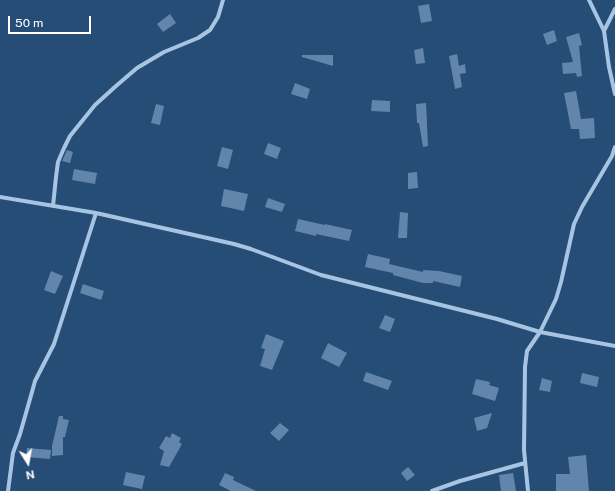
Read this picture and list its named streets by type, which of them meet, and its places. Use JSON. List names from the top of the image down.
{
  "scale_bar": "50 m",
  "north": "bottom"
}
